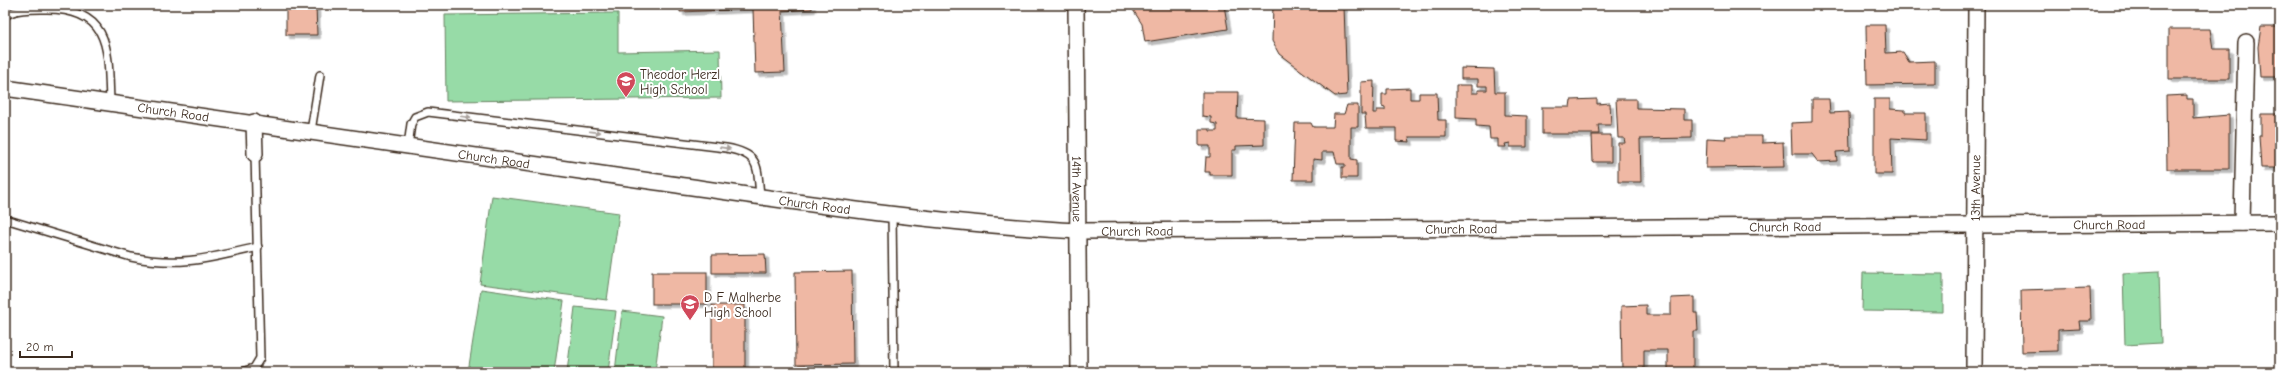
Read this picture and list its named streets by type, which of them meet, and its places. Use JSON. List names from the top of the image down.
{
  "streets": {
    "street": ["Church Road", "14th Avenue", "13th Avenue"]
  },
  "crossings": [
    ["Church Road", "14th Avenue"],
    ["Church Road", "13th Avenue"]
  ],
  "places": {
    "school or university": ["Theodor Herzl High School", "D F Malherbe High School"]
  },
  "scale_bar": "20 m"
}
